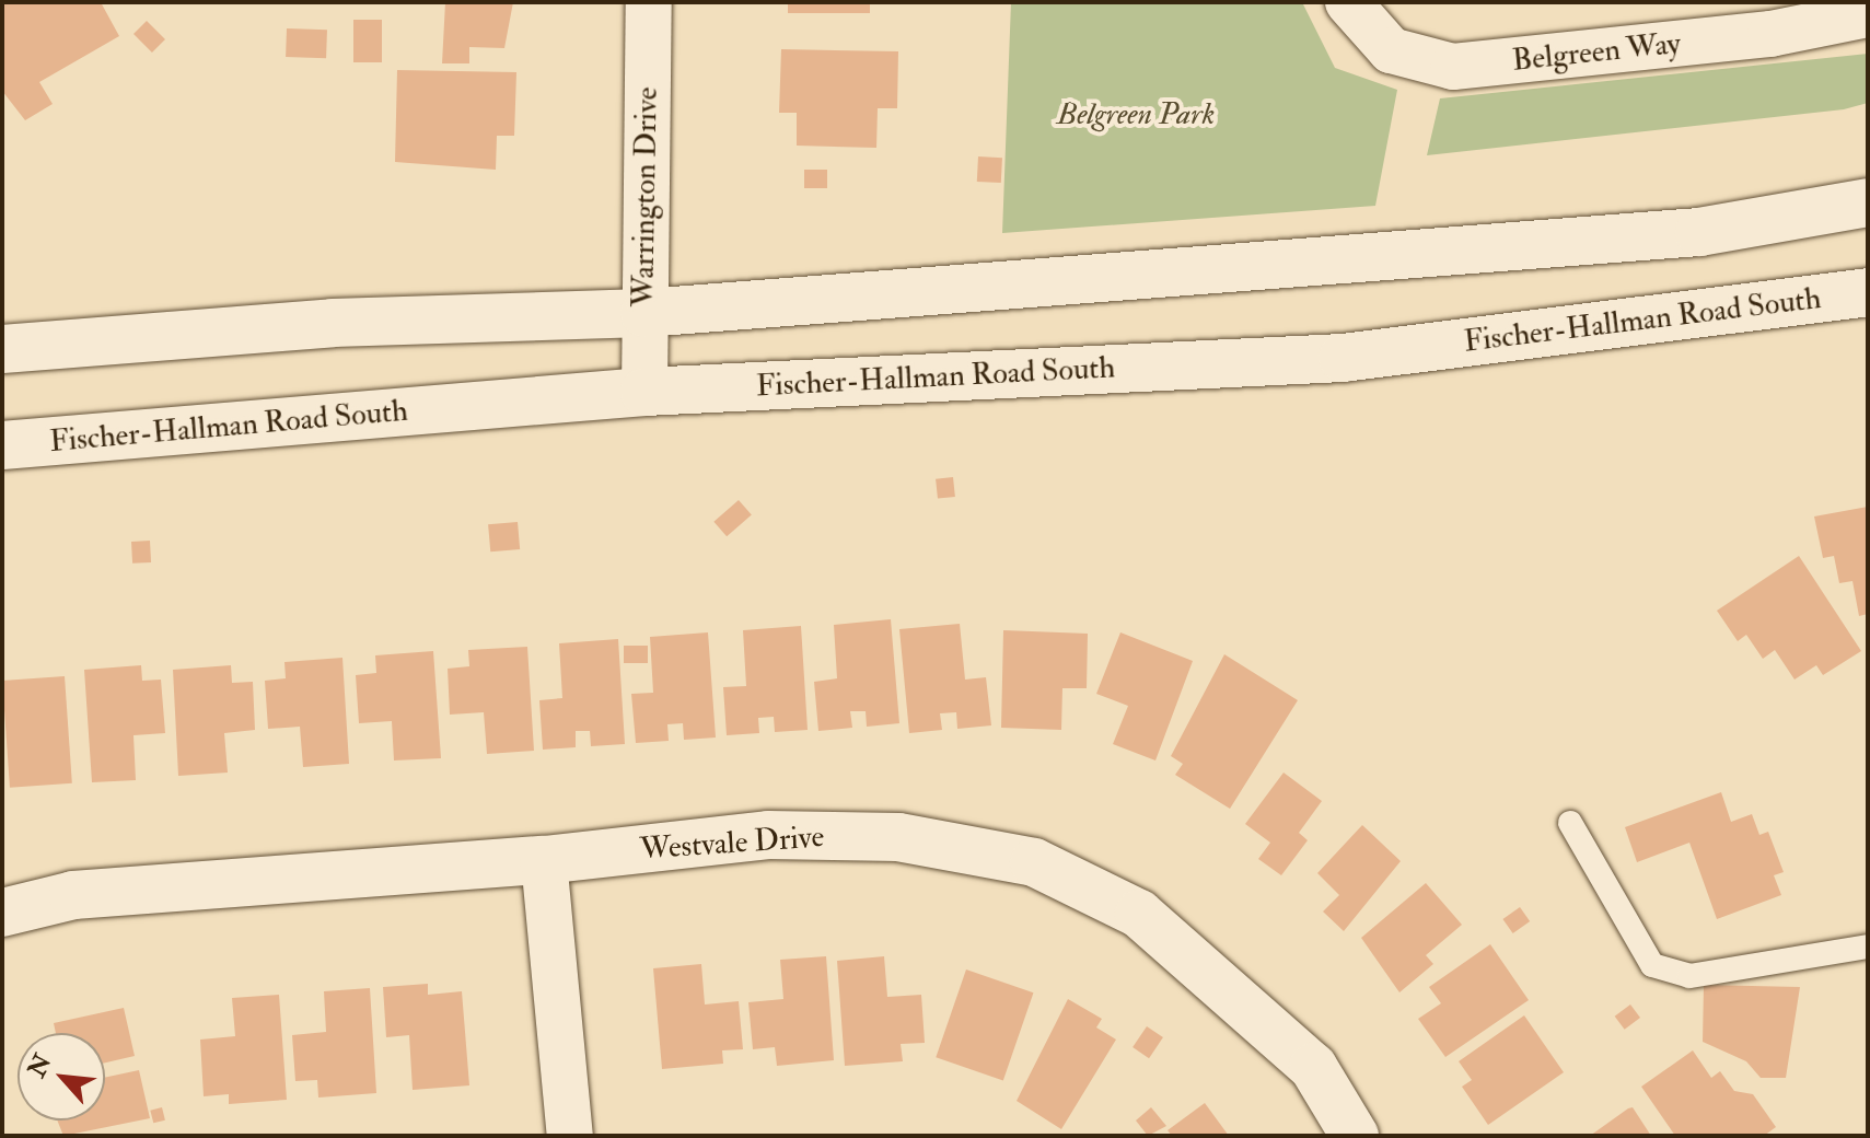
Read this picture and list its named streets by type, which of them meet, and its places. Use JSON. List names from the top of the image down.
{
  "streets": {
    "main road": ["Fischer-Hallman Road South", "Westvale Drive"],
    "street": ["Belgreen Way", "Warrington Drive"]
  },
  "crossings": [
    ["Warrington Drive", "Fischer-Hallman Road South"]
  ],
  "parks": ["Belgreen Park"],
  "north": "top left"
}
